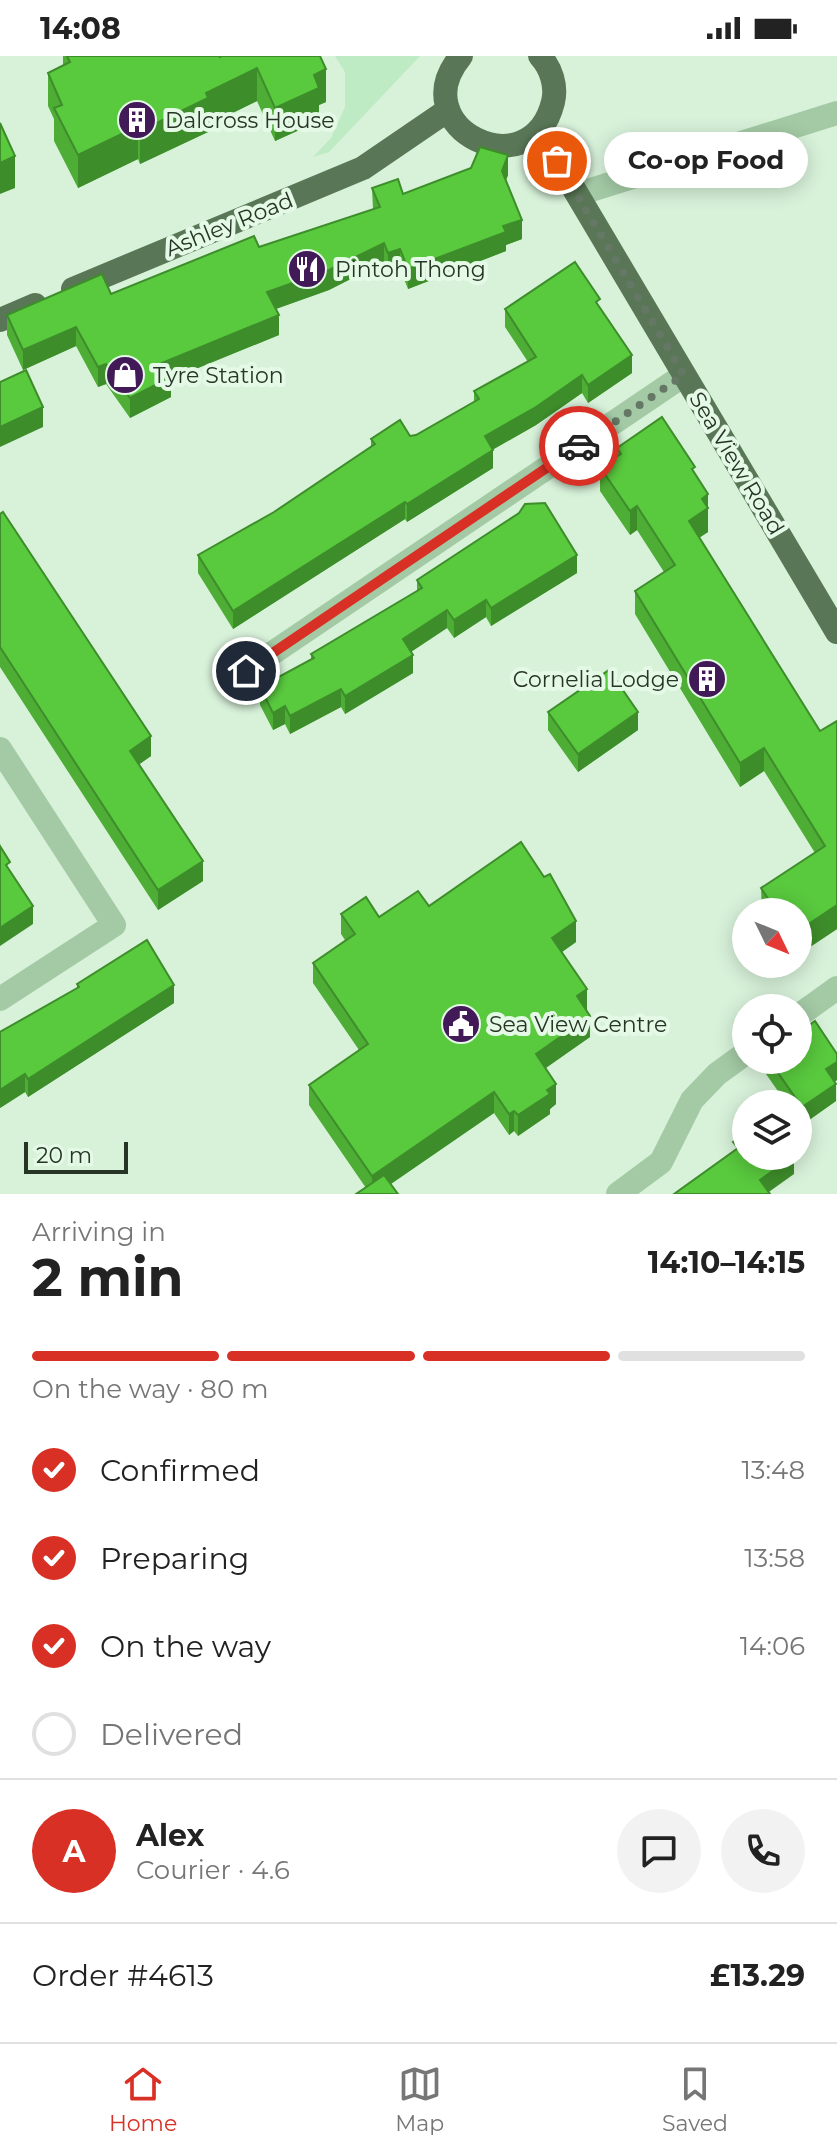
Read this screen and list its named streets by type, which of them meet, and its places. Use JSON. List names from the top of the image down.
{
  "streets": {
    "main road": ["Ashley Road", "Sea View Road"]
  },
  "places": {
    "building": ["Dalcross House", "Cornelia Lodge"],
    "other": ["Co-op Food"],
    "restaurant": ["Pintoh Thong"],
    "shop": ["Tyre Station"],
    "public building": ["Sea View Centre"]
  },
  "scale_bar": "20 m",
  "north": "bottom right",
  "page": {
    "status": "14:08",
    "bubble": "Co-op Food",
    "scale": "20 m",
    "heading": ["2 min", "Arriving in", "14:10–14:15"],
    "panel": [
      "Alex",
      "Courier · 4.6",
      "Order #4613",
      "£13.29"
    ],
    "bar": "On the way · 80 m",
    "list": [
      ["Confirmed", "13:48"],
      ["Preparing", "13:58"],
      ["On the way", "14:06"],
      "Delivered"
    ],
    "round": "A",
    "tabs": ["Home", "Map", "Saved"]
  }
}
